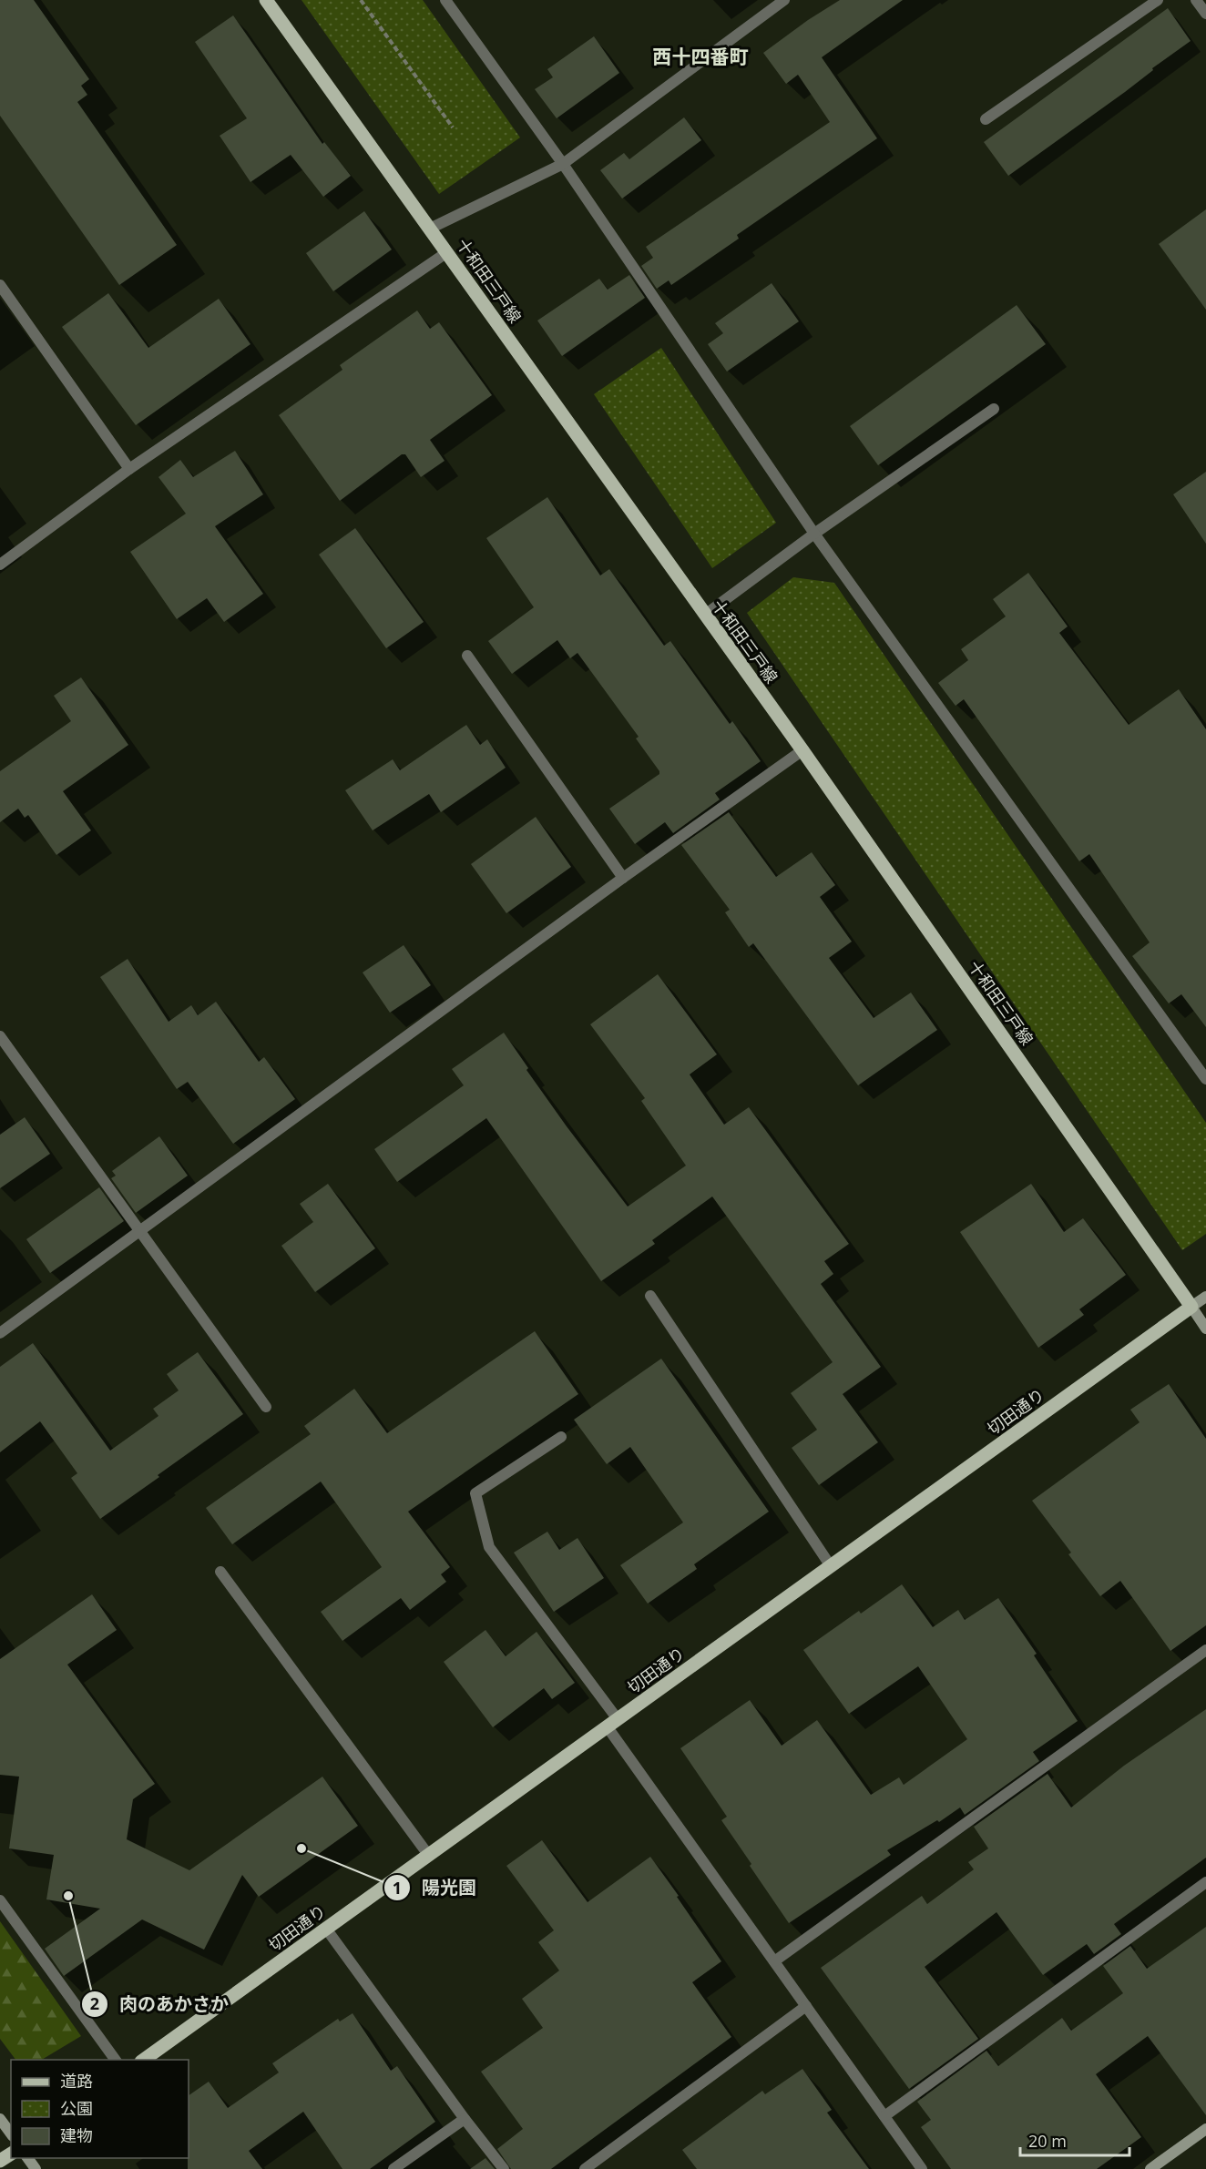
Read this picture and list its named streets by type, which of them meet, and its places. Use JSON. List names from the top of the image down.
{
  "streets": {
    "main road": ["十和田三戸線", "切田通り"]
  },
  "crossings": [
    ["十和田三戸線", "切田通り"]
  ],
  "districts": ["西十四番町"],
  "places": ["陽光園", "肉のあかさか"],
  "legend": ["道路", "公園", "建物"],
  "scale_bar": "20 m"
}
